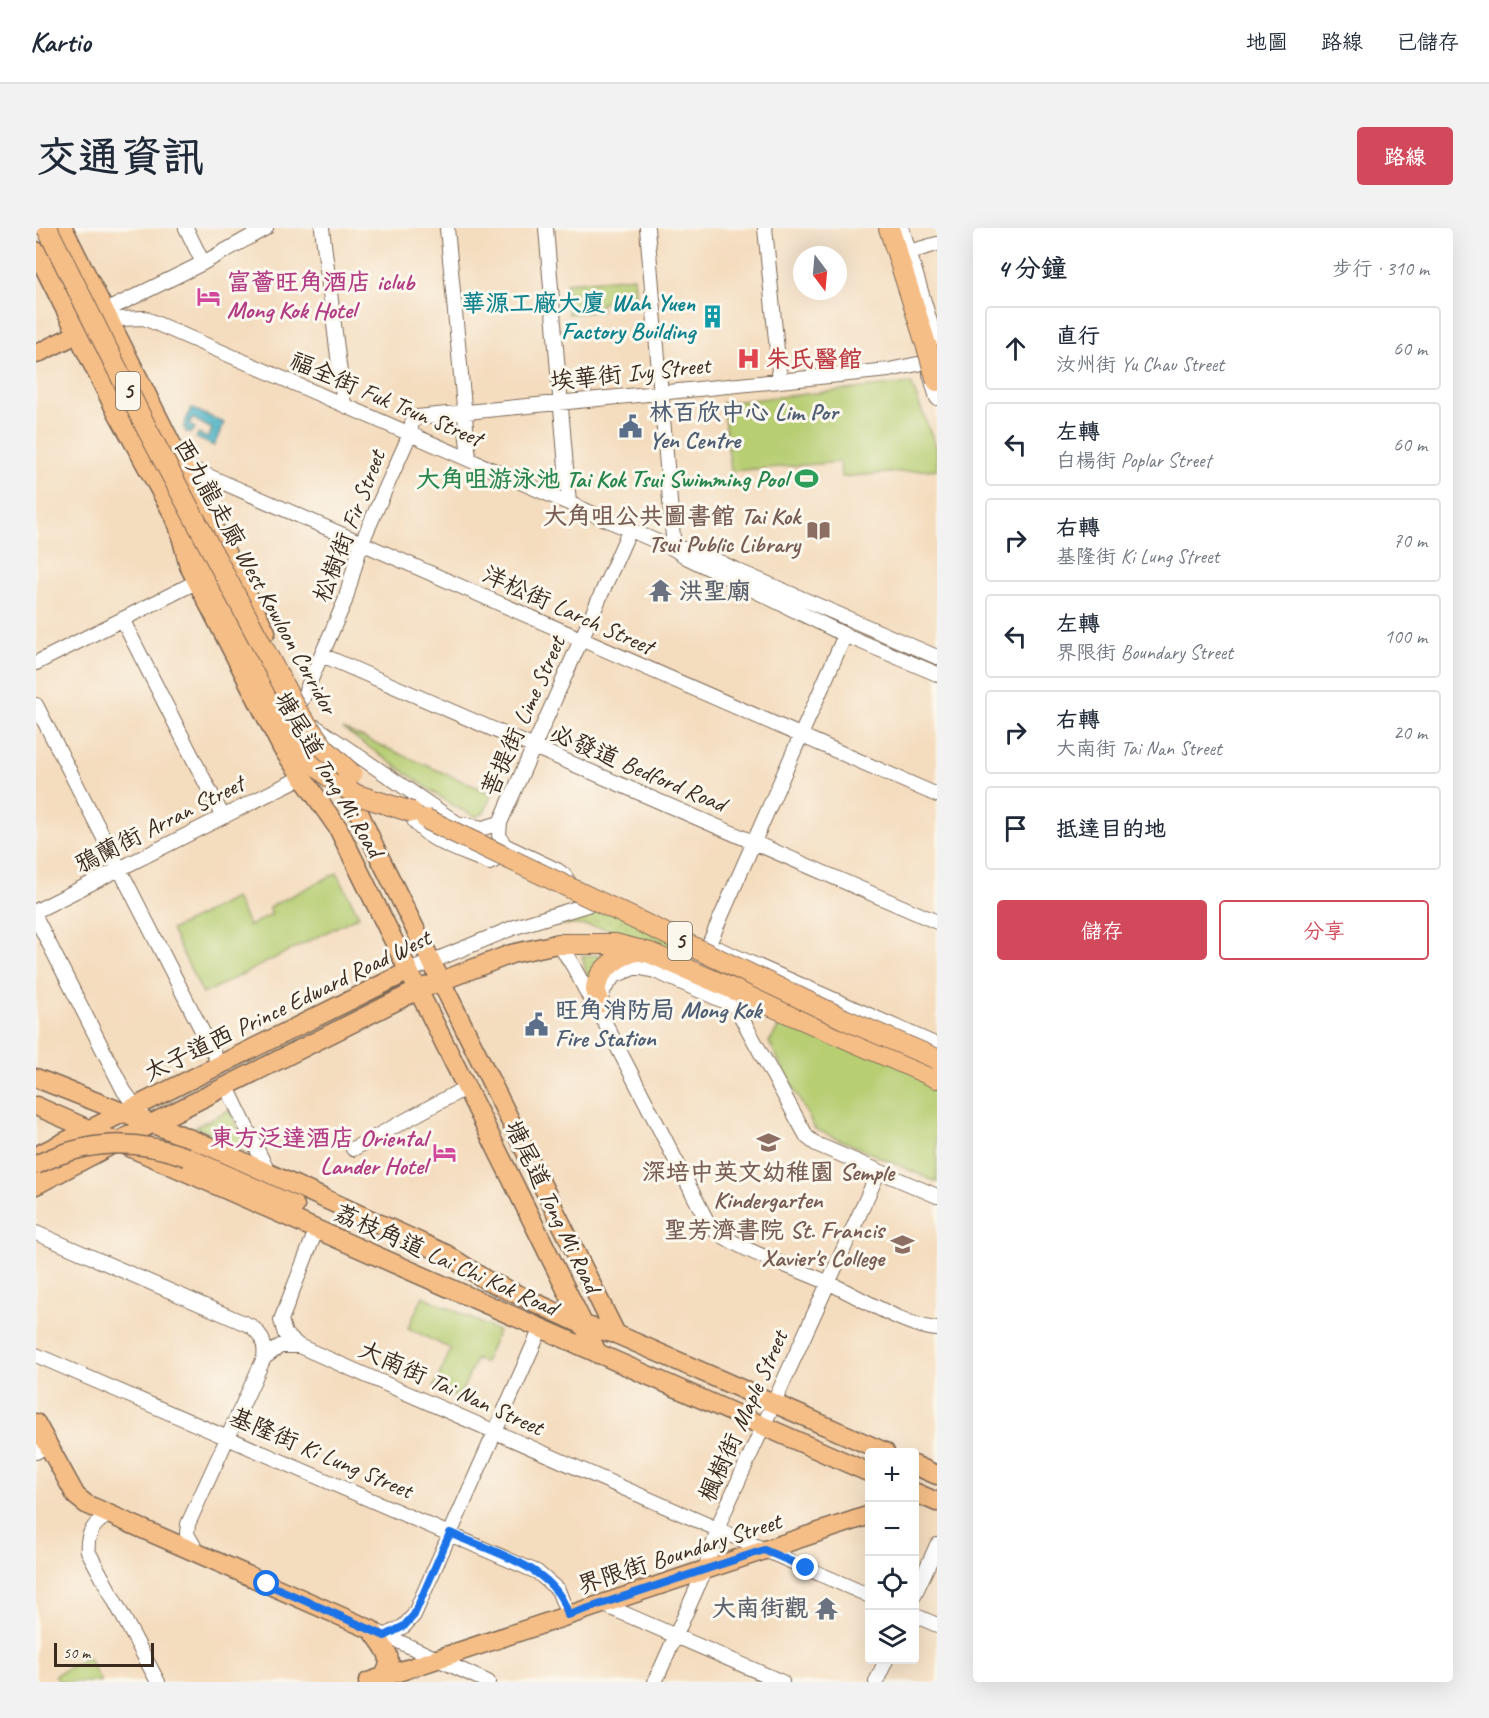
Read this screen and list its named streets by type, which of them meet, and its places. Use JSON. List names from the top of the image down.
{
  "streets": {
    "highway": ["5", "西九龍走廊 West Kowloon Corridor"],
    "main road": [
      "塘尾道 Tong Mi Road",
      "太子道西 Prince Edward Road West",
      "荔枝角道 Lai Chi Kok Road",
      "界限街 Boundary Street"
    ],
    "street": [
      "埃華街 Ivy Street",
      "福全街 Fuk Tsun Street",
      "松樹街 Fir Street",
      "洋松街 Larch Street",
      "菩提街 Lime Street",
      "必發道 Bedford Road",
      "鴉蘭街 Arran Street",
      "大南街 Tai Nan Street",
      "楓樹街 Maple Street",
      "基隆街 Ki Lung Street"
    ]
  },
  "crossings": [
    ["埃華街 Ivy Street", "福全街 Fuk Tsun Street"],
    ["埃華街 Ivy Street", "松樹街 Fir Street"],
    ["福全街 Fuk Tsun Street", "松樹街 Fir Street"],
    ["福全街 Fuk Tsun Street", "菩提街 Lime Street"],
    ["福全街 Fuk Tsun Street", "塘尾道 Tong Mi Road"],
    ["松樹街 Fir Street", "洋松街 Larch Street"],
    ["松樹街 Fir Street", "必發道 Bedford Road"],
    ["松樹街 Fir Street", "塘尾道 Tong Mi Road"],
    ["西九龍走廊 West Kowloon Corridor", "太子道西 Prince Edward Road West"],
    ["洋松街 Larch Street", "菩提街 Lime Street"],
    ["洋松街 Larch Street", "塘尾道 Tong Mi Road"],
    ["菩提街 Lime Street", "必發道 Bedford Road"],
    ["塘尾道 Tong Mi Road", "鴉蘭街 Arran Street"],
    ["塘尾道 Tong Mi Road", "太子道西 Prince Edward Road West"],
    ["塘尾道 Tong Mi Road", "荔枝角道 Lai Chi Kok Road"],
    ["太子道西 Prince Edward Road West", "荔枝角道 Lai Chi Kok Road"],
    ["荔枝角道 Lai Chi Kok Road", "楓樹街 Maple Street"],
    ["大南街 Tai Nan Street", "楓樹街 Maple Street"],
    ["大南街 Tai Nan Street", "界限街 Boundary Street"],
    ["楓樹街 Maple Street", "界限街 Boundary Street"],
    ["基隆街 Ki Lung Street", "界限街 Boundary Street"]
  ],
  "places": {
    "hotel": ["富薈旺角酒店 iclub Mong Kok Hotel", "東方泛達酒店 Oriental Lander Hotel"],
    "building": ["華源工廠大廈 Wah Yuen Factory Building"],
    "hospital": ["朱氏醫館"],
    "public building": ["林百欣中心 Lim Por Yen Centre", "旺角消防局 Mong Kok Fire Station"],
    "sports": ["大角咀游泳池 Tai Kok Tsui Swimming Pool"],
    "library": ["大角咀公共圖書館 Tai Kok Tsui Public Library"],
    "temple": ["洪聖廟", "大南街觀"],
    "school or university": ["深培中英文幼稚園 Semple Kindergarten", "聖芳濟書院 St. Francis Xavier's College"]
  },
  "scale_bar": "50 m",
  "north": "bottom",
  "page": {
    "header": "Kartio",
    "nav": ["地圖", "路線", "已儲存"],
    "buttons": [
      "路線",
      ["儲存", "分享"]
    ],
    "title": "交通資訊",
    "heading": ["4 分鐘", "步行 · 310 m"],
    "list": [
      ["直行", "汝州街 Yu Chau Street", "60 m"],
      ["左轉", "白楊街 Poplar Street", "60 m"],
      ["右轉", "基隆街 Ki Lung Street", "70 m"],
      ["左轉", "界限街 Boundary Street", "100 m"],
      ["右轉", "大南街 Tai Nan Street", "20 m"],
      "抵達目的地"
    ],
    "map_buttons": ["+", "−"],
    "scale": "50 m"
  }
}
